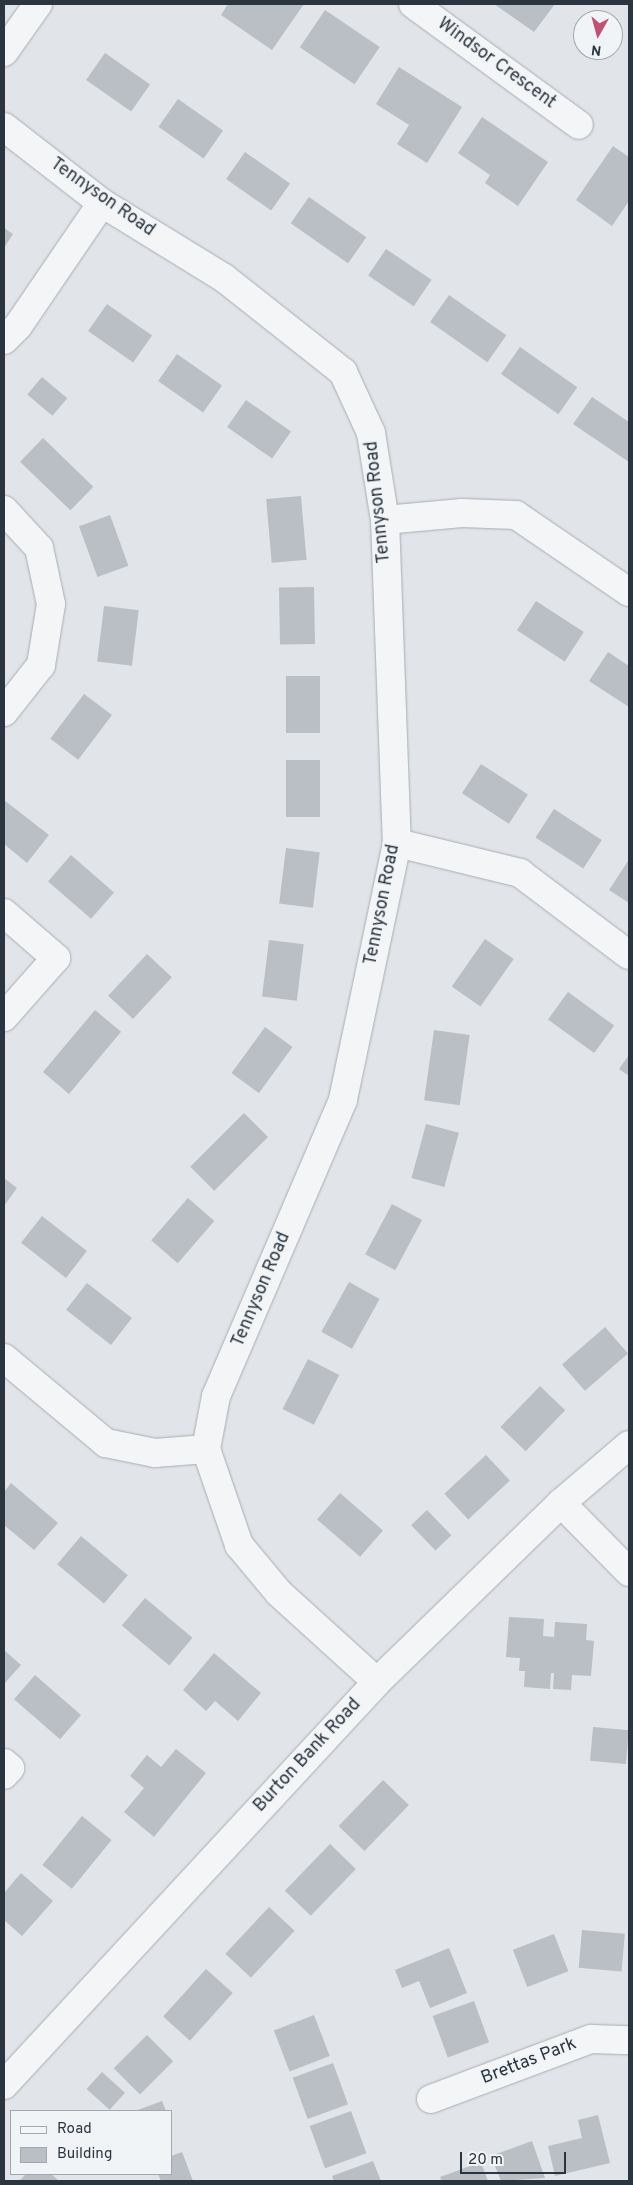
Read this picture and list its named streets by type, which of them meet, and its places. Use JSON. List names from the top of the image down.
{
  "streets": {
    "street": [
      "Windsor Crescent",
      "Tennyson Road",
      "Burton Bank Road",
      "Brettas Park"
    ]
  },
  "crossings": [
    ["Tennyson Road", "Burton Bank Road"]
  ],
  "legend": ["Road", "Building"],
  "scale_bar": "20 m",
  "north": "bottom"
}
